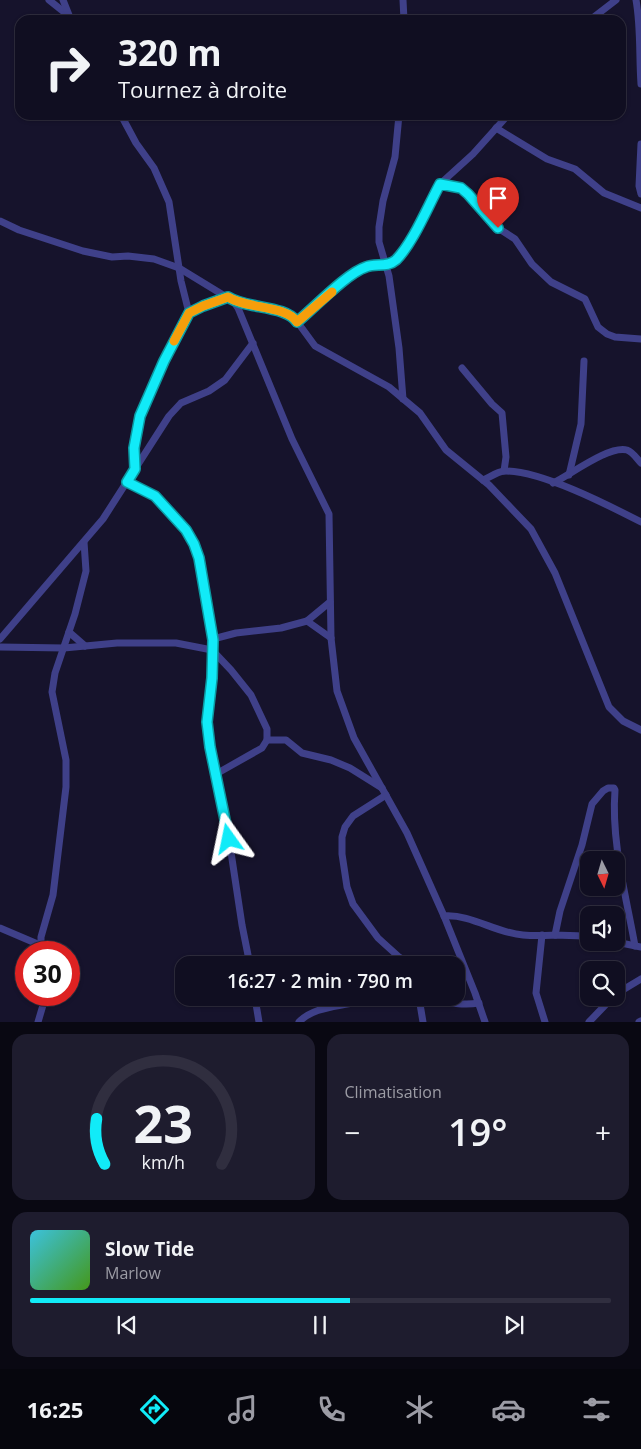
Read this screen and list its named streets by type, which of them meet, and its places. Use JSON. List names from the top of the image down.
{
  "north": "bottom",
  "page": {
    "turn": ["320 m", "Tournez à droite"],
    "limit": "30",
    "trip": "16:27 · 2 min · 790 m",
    "tile": "Climatisation",
    "heat": ["−", "19°", "+"],
    "song": ["Slow Tide", "Marlow"],
    "tabs": "16:25",
    "gauge": ["23", "km/h"]
  }
}
